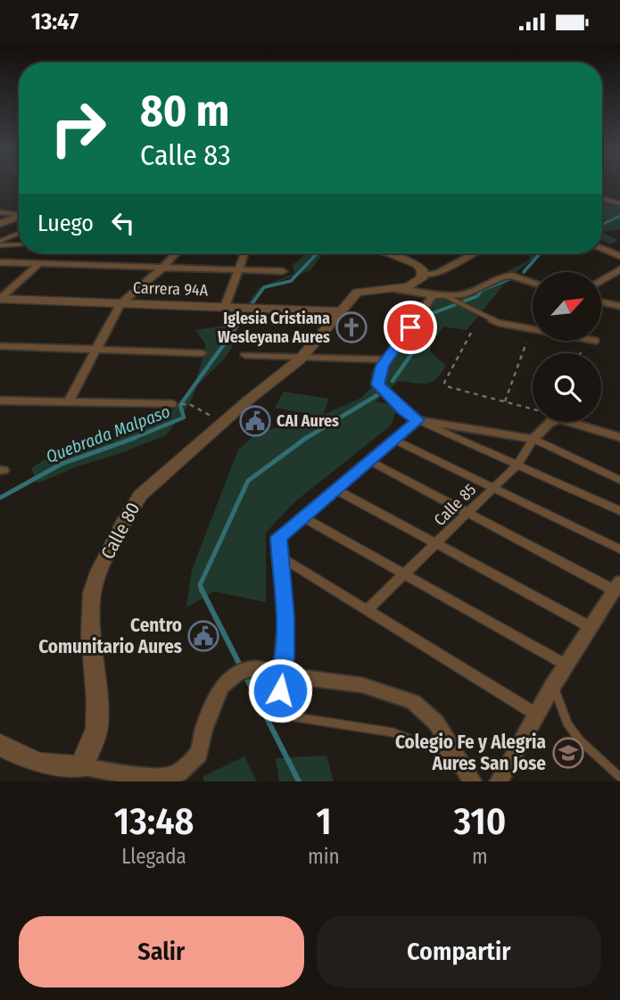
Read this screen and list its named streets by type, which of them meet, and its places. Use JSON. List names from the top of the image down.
{
  "streets": {
    "street": ["Carrera 94A", "Calle 85", "Calle 80"]
  },
  "crossings": [
    ["Carrera 94A", "Calle 80"]
  ],
  "water": ["Quebrada Malpaso"],
  "places": {
    "church": ["Iglesia Cristiana Wesleyana Aures"],
    "public building": ["CAI Aures", "Centro Comunitario Aures"],
    "school or university": ["Colegio Fe y Alegria Aures San Jose"]
  },
  "north": "top right",
  "page": {
    "status": "13:47",
    "turn": ["80 m", "Calle 83"],
    "then": "Luego",
    "eta": [
      "13:48",
      "Llegada",
      "1",
      "min",
      "310",
      "m"
    ],
    "buttons": ["Salir", "Compartir"]
  }
}
